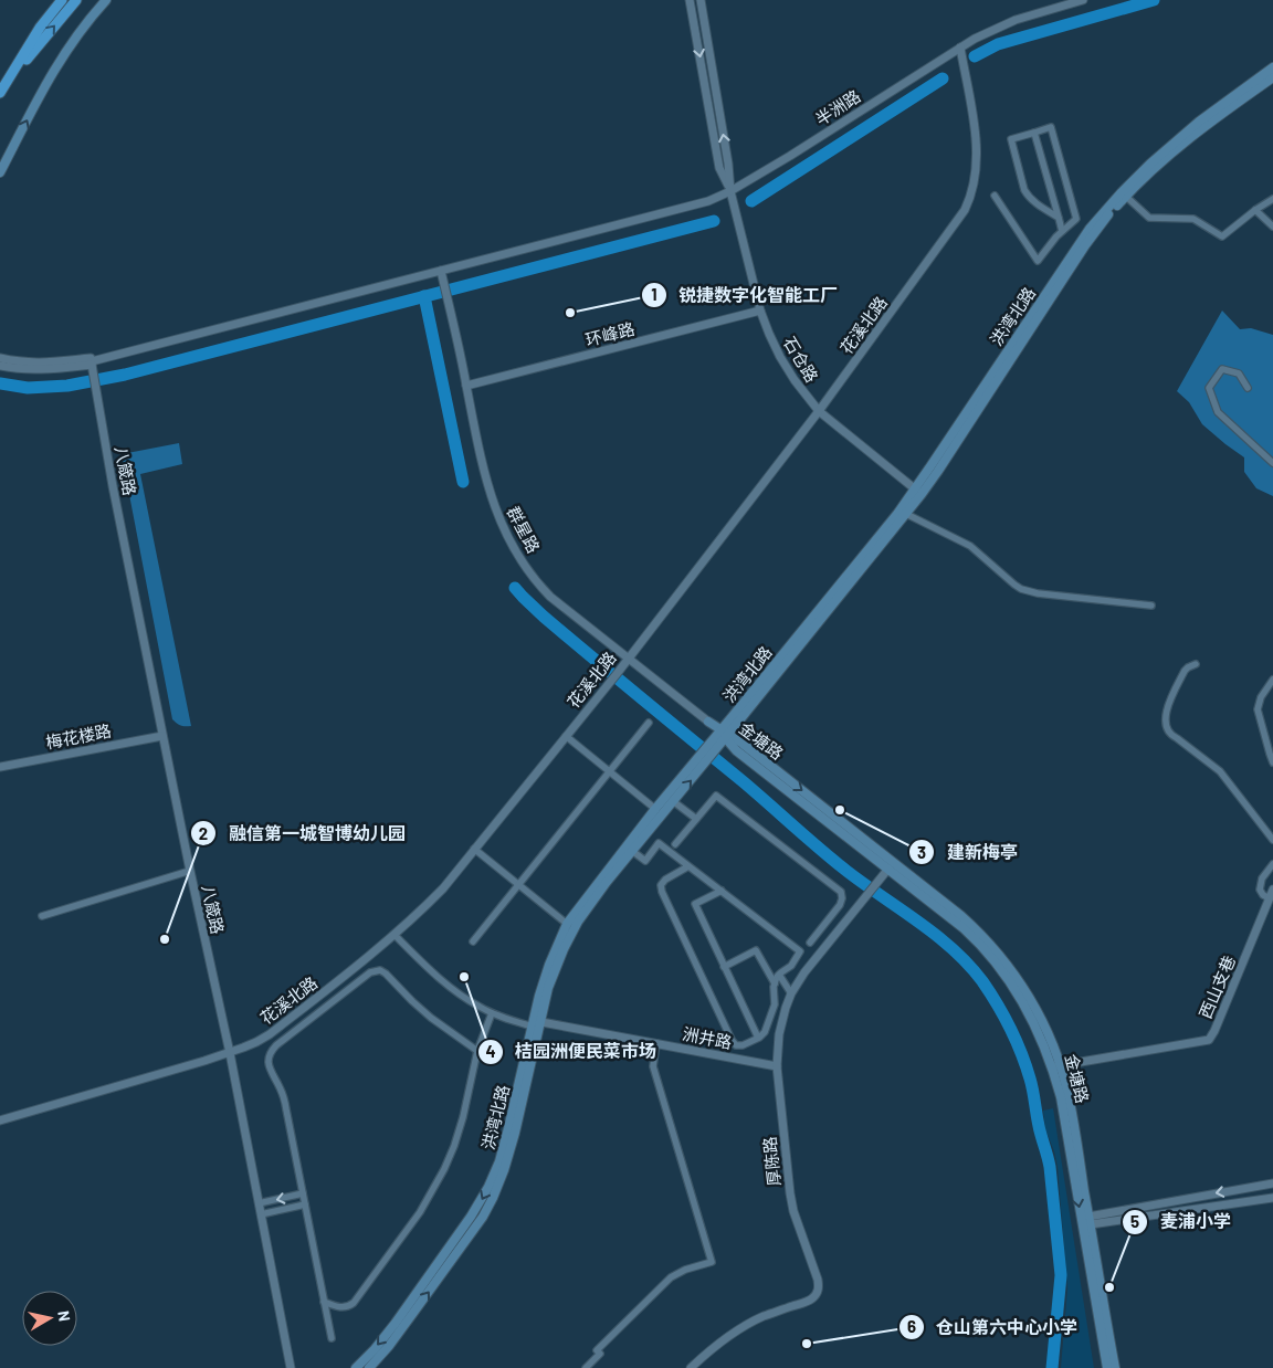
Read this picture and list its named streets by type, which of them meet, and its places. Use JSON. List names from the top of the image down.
{
  "streets": {
    "main road": ["洪湾北路", "金塘路"],
    "street": [
      "半洲路",
      "花溪北路",
      "环峰路",
      "石仓路",
      "八箴路",
      "群星路",
      "梅花楼路",
      "西山支巷",
      "洲井路",
      "厚陈路"
    ]
  },
  "crossings": [
    ["半洲路", "花溪北路"],
    ["半洲路", "石仓路"],
    ["半洲路", "八箴路"],
    ["半洲路", "群星路"],
    ["洪湾北路", "石仓路"],
    ["洪湾北路", "金塘路"],
    ["洪湾北路", "洲井路"],
    ["花溪北路", "石仓路"],
    ["花溪北路", "八箴路"],
    ["花溪北路", "群星路"],
    ["环峰路", "石仓路"],
    ["环峰路", "群星路"],
    ["八箴路", "梅花楼路"],
    ["群星路", "金塘路"],
    ["金塘路", "西山支巷"],
    ["金塘路", "厚陈路"],
    ["洲井路", "厚陈路"]
  ],
  "places": [
    "锐捷数字化智能工厂",
    "建新梅亭",
    "融信第一城智博幼儿园",
    "桔园洲便民菜市场",
    "麦浦小学",
    "仓山第六中心小学"
  ],
  "north": "right"
}
